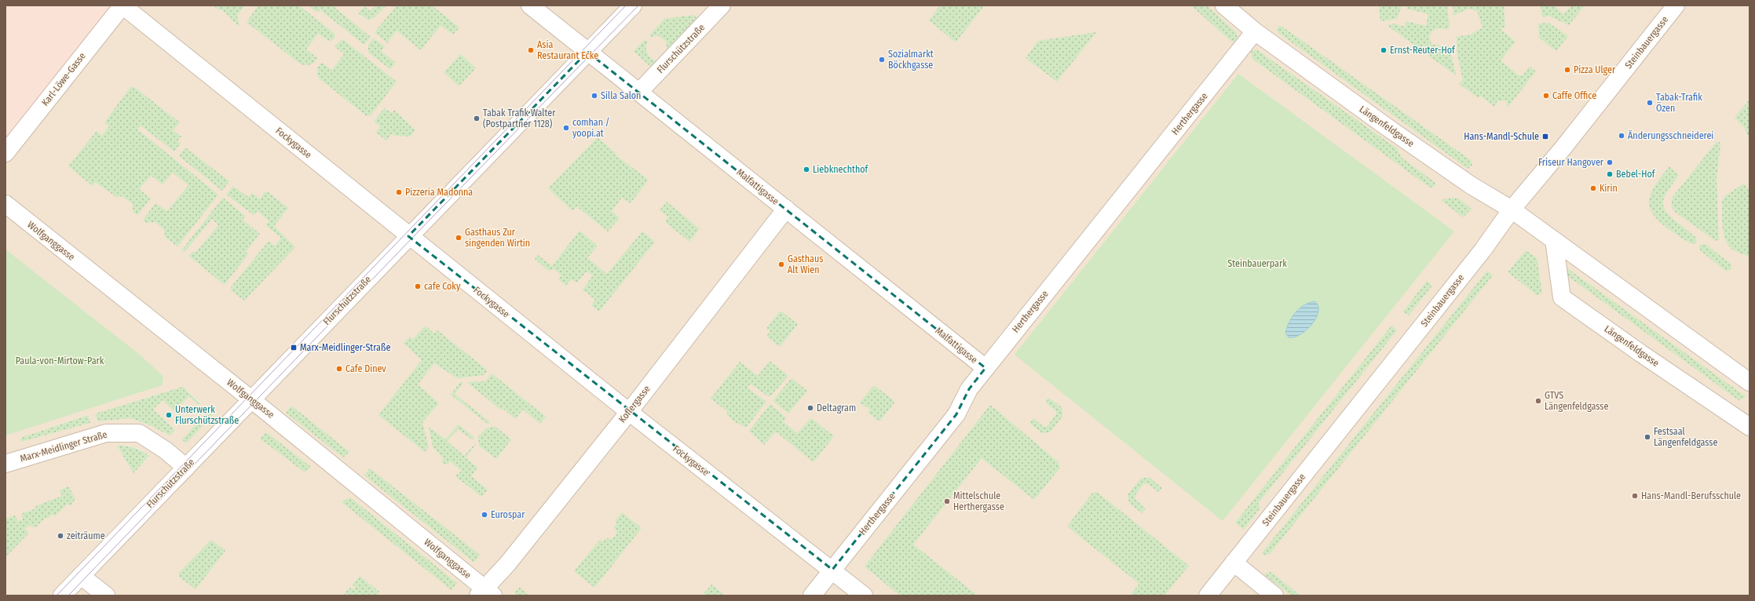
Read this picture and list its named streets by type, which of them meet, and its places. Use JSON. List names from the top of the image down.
{
  "streets": {
    "street": [
      "Steinbauergasse",
      "Flurschützstraße",
      "Karl-Löwe-Gasse",
      "Herthergasse",
      "Längenfeldgasse",
      "Fockygasse",
      "Malfattigasse",
      "Wolfganggasse",
      "Koflergasse",
      "Marx-Meidlinger Straße"
    ]
  },
  "crossings": [
    ["Steinbauergasse", "Längenfeldgasse"],
    ["Flurschützstraße", "Fockygasse"],
    ["Flurschützstraße", "Malfattigasse"],
    ["Flurschützstraße", "Wolfganggasse"],
    ["Flurschützstraße", "Marx-Meidlinger Straße"],
    ["Karl-Löwe-Gasse", "Fockygasse"],
    ["Herthergasse", "Längenfeldgasse"],
    ["Herthergasse", "Fockygasse"],
    ["Herthergasse", "Malfattigasse"],
    ["Fockygasse", "Koflergasse"],
    ["Malfattigasse", "Koflergasse"],
    ["Wolfganggasse", "Koflergasse"]
  ],
  "parks": ["Steinbauerpark", "Paula-von-Mirtow-Park"],
  "places": {
    "other": [
      "Asia Restaurant Ecke",
      "Ernst-Reuter-Hof",
      "Sozialmarkt Böckhgasse",
      "Pizza Ulger",
      "Silla Salon",
      "Caffe Office",
      "Tabak-Trafik Özen",
      "Tabak Trafik Walter (Postpartner 1128)",
      "comhan / yoopi.at",
      "Änderungsschneiderei",
      "Friseur Hangover",
      "Liebknechthof",
      "Bebel-Hof",
      "Kirin",
      "Pizzeria Madonna",
      "Gasthaus Zur singenden Wirtin",
      "Gasthaus Alt Wien",
      "cafe Coky",
      "Cafe Dinev",
      "GTVS Längenfeldgasse",
      "Deltagram",
      "Unterwerk Flurschützstraße",
      "Festsaal Längenfeldgasse",
      "Hans-Mandl-Berufsschule",
      "Mittelschule Herthergasse",
      "Eurospar",
      "zeiträume"
    ],
    "transit": ["Hans-Mandl-Schule", "Marx-Meidlinger-Straße"]
  }
}
